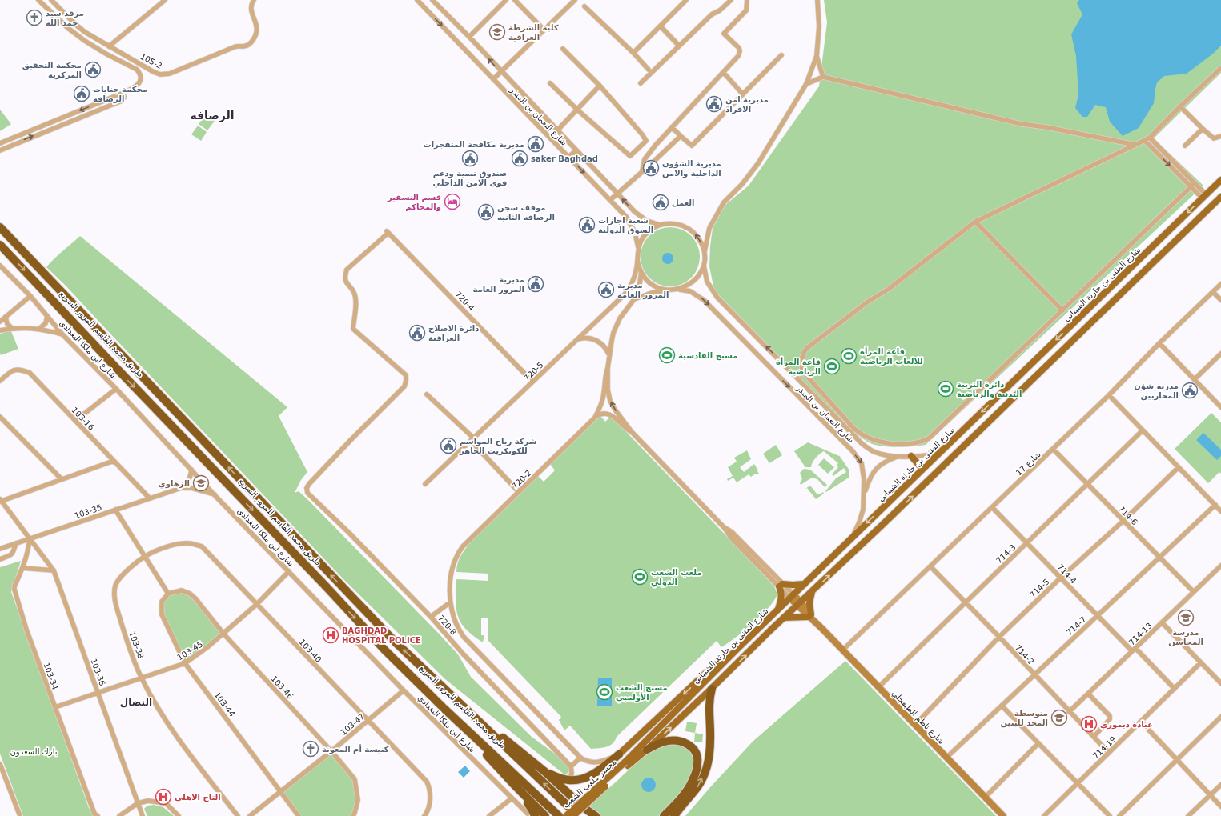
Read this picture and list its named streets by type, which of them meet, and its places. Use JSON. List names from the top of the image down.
{
  "streets": {
    "highway": ["طريق محمد القاسم للمرور السريع"],
    "main road": ["شارع المثنى بن حارثة الشيباني", "شارع ناظم الطبقجلي", "مجسر ملعب الشعب"],
    "street": [
      "105-2",
      "شارع النعمان بن المنذر",
      "720-4",
      "شارع ابن ملكا البغدادي",
      "720-5",
      "103-16",
      "شارع 17",
      "720-2",
      "103-35",
      "714-6",
      "714-3",
      "714-4",
      "714-5",
      "720-8",
      "714-7",
      "714-13",
      "103-38",
      "103-45",
      "103-40",
      "714-2",
      "103-36",
      "103-34",
      "103-46",
      "103-44",
      "103-47",
      "714-19"
    ]
  },
  "crossings": [
    ["شارع النعمان بن المنذر", "شارع المثنى بن حارثة الشيباني"],
    ["شارع النعمان بن المنذر", "720-5"],
    ["شارع المثنى بن حارثة الشيباني", "شارع ناظم الطبقجلي"],
    ["شارع المثنى بن حارثة الشيباني", "مجسر ملعب الشعب"],
    ["720-4", "720-5"],
    ["720-4", "720-8"],
    ["شارع ابن ملكا البغدادي", "103-35"],
    ["شارع ابن ملكا البغدادي", "103-45"],
    ["شارع ابن ملكا البغدادي", "103-47"],
    ["103-16", "103-35"],
    ["شارع 17", "714-6"],
    ["شارع 17", "714-4"],
    ["شارع 17", "714-2"],
    ["شارع 17", "شارع ناظم الطبقجلي"],
    ["720-2", "720-8"],
    ["103-35", "103-36"],
    ["103-35", "103-34"],
    ["714-6", "714-3"],
    ["714-6", "714-5"],
    ["714-6", "714-7"],
    ["714-6", "714-13"],
    ["714-3", "714-4"],
    ["714-3", "714-2"],
    ["714-3", "شارع ناظم الطبقجلي"],
    ["714-4", "714-5"],
    ["714-4", "714-7"],
    ["714-4", "714-13"],
    ["714-4", "714-19"],
    ["714-5", "714-2"],
    ["714-5", "شارع ناظم الطبقجلي"],
    ["714-7", "714-2"],
    ["714-7", "شارع ناظم الطبقجلي"],
    ["714-13", "714-2"],
    ["103-38", "103-45"],
    ["103-38", "103-40"],
    ["103-45", "103-40"],
    ["103-45", "103-36"],
    ["103-45", "103-34"],
    ["103-45", "103-46"],
    ["103-45", "103-44"],
    ["103-40", "103-47"],
    ["714-2", "714-19"],
    ["103-36", "103-34"],
    ["103-46", "103-44"],
    ["103-46", "103-47"],
    ["103-44", "103-47"]
  ],
  "districts": ["الرصافة", "النضال"],
  "parks": ["بارك السعدون"],
  "places": {
    "church": ["مرقد سيد حمد الله", "كنيسة أم المعونة"],
    "school or university": [
      "كلية الشرطة العراقية",
      "الزهاوي",
      "مدرسة المحاسن",
      "متوسطة المجد للبنين"
    ],
    "public building": [
      "محكمة التحقيق المركزية",
      "محكمة جنايات الرصافة",
      "مديرية امن الافراد",
      "مديرية مكافحة المتفجرات",
      "صندوق تنمية ودعم قوى الامن الداخلي",
      "saker Baghdad",
      "مديرية الشؤون الداخلية والامن",
      "العمل",
      "موقف سجن الرصافه الثانيه",
      "شعبة اجازات السوق الدولية",
      "مديرية المرور العامة",
      "مديرية المرور العامه",
      "دائرة الاصلاح العراقية",
      "مدريه شؤن المحاربين",
      "شركة رياح المواسم للكونكريت الجاهز"
    ],
    "hotel": ["قسم التسفير والمحاكم"],
    "sports": [
      "مسبح القادسية",
      "قاعة المرأة للالعاب الرياضية",
      "قاعة المرأة الرياضية",
      "دائرة التربية البدنية والرياضية",
      "ملعب الشعب الدولي",
      "مسبح الشعب الأولمبي"
    ],
    "hospital": ["BAGHDAD HOSPITAL POLICE", "عيادة ديموزي", "التاج الاهلي"]
  }
}
